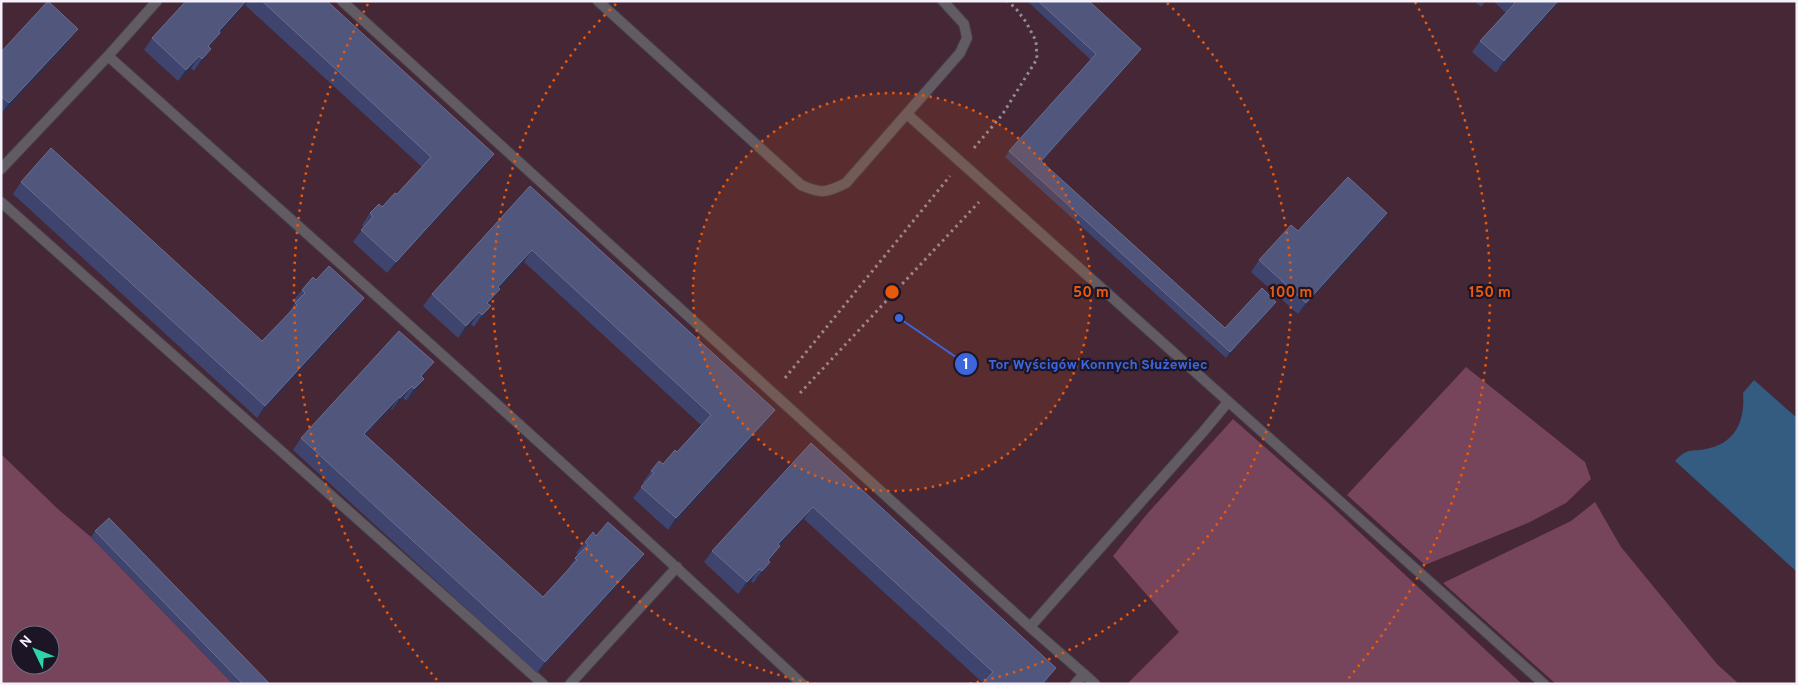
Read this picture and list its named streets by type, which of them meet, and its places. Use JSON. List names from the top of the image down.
{
  "places": ["Tor Wyścigów Konnych Służewiec"],
  "north": "top left",
  "rings": ["50 m", "100 m", "150 m"]
}
